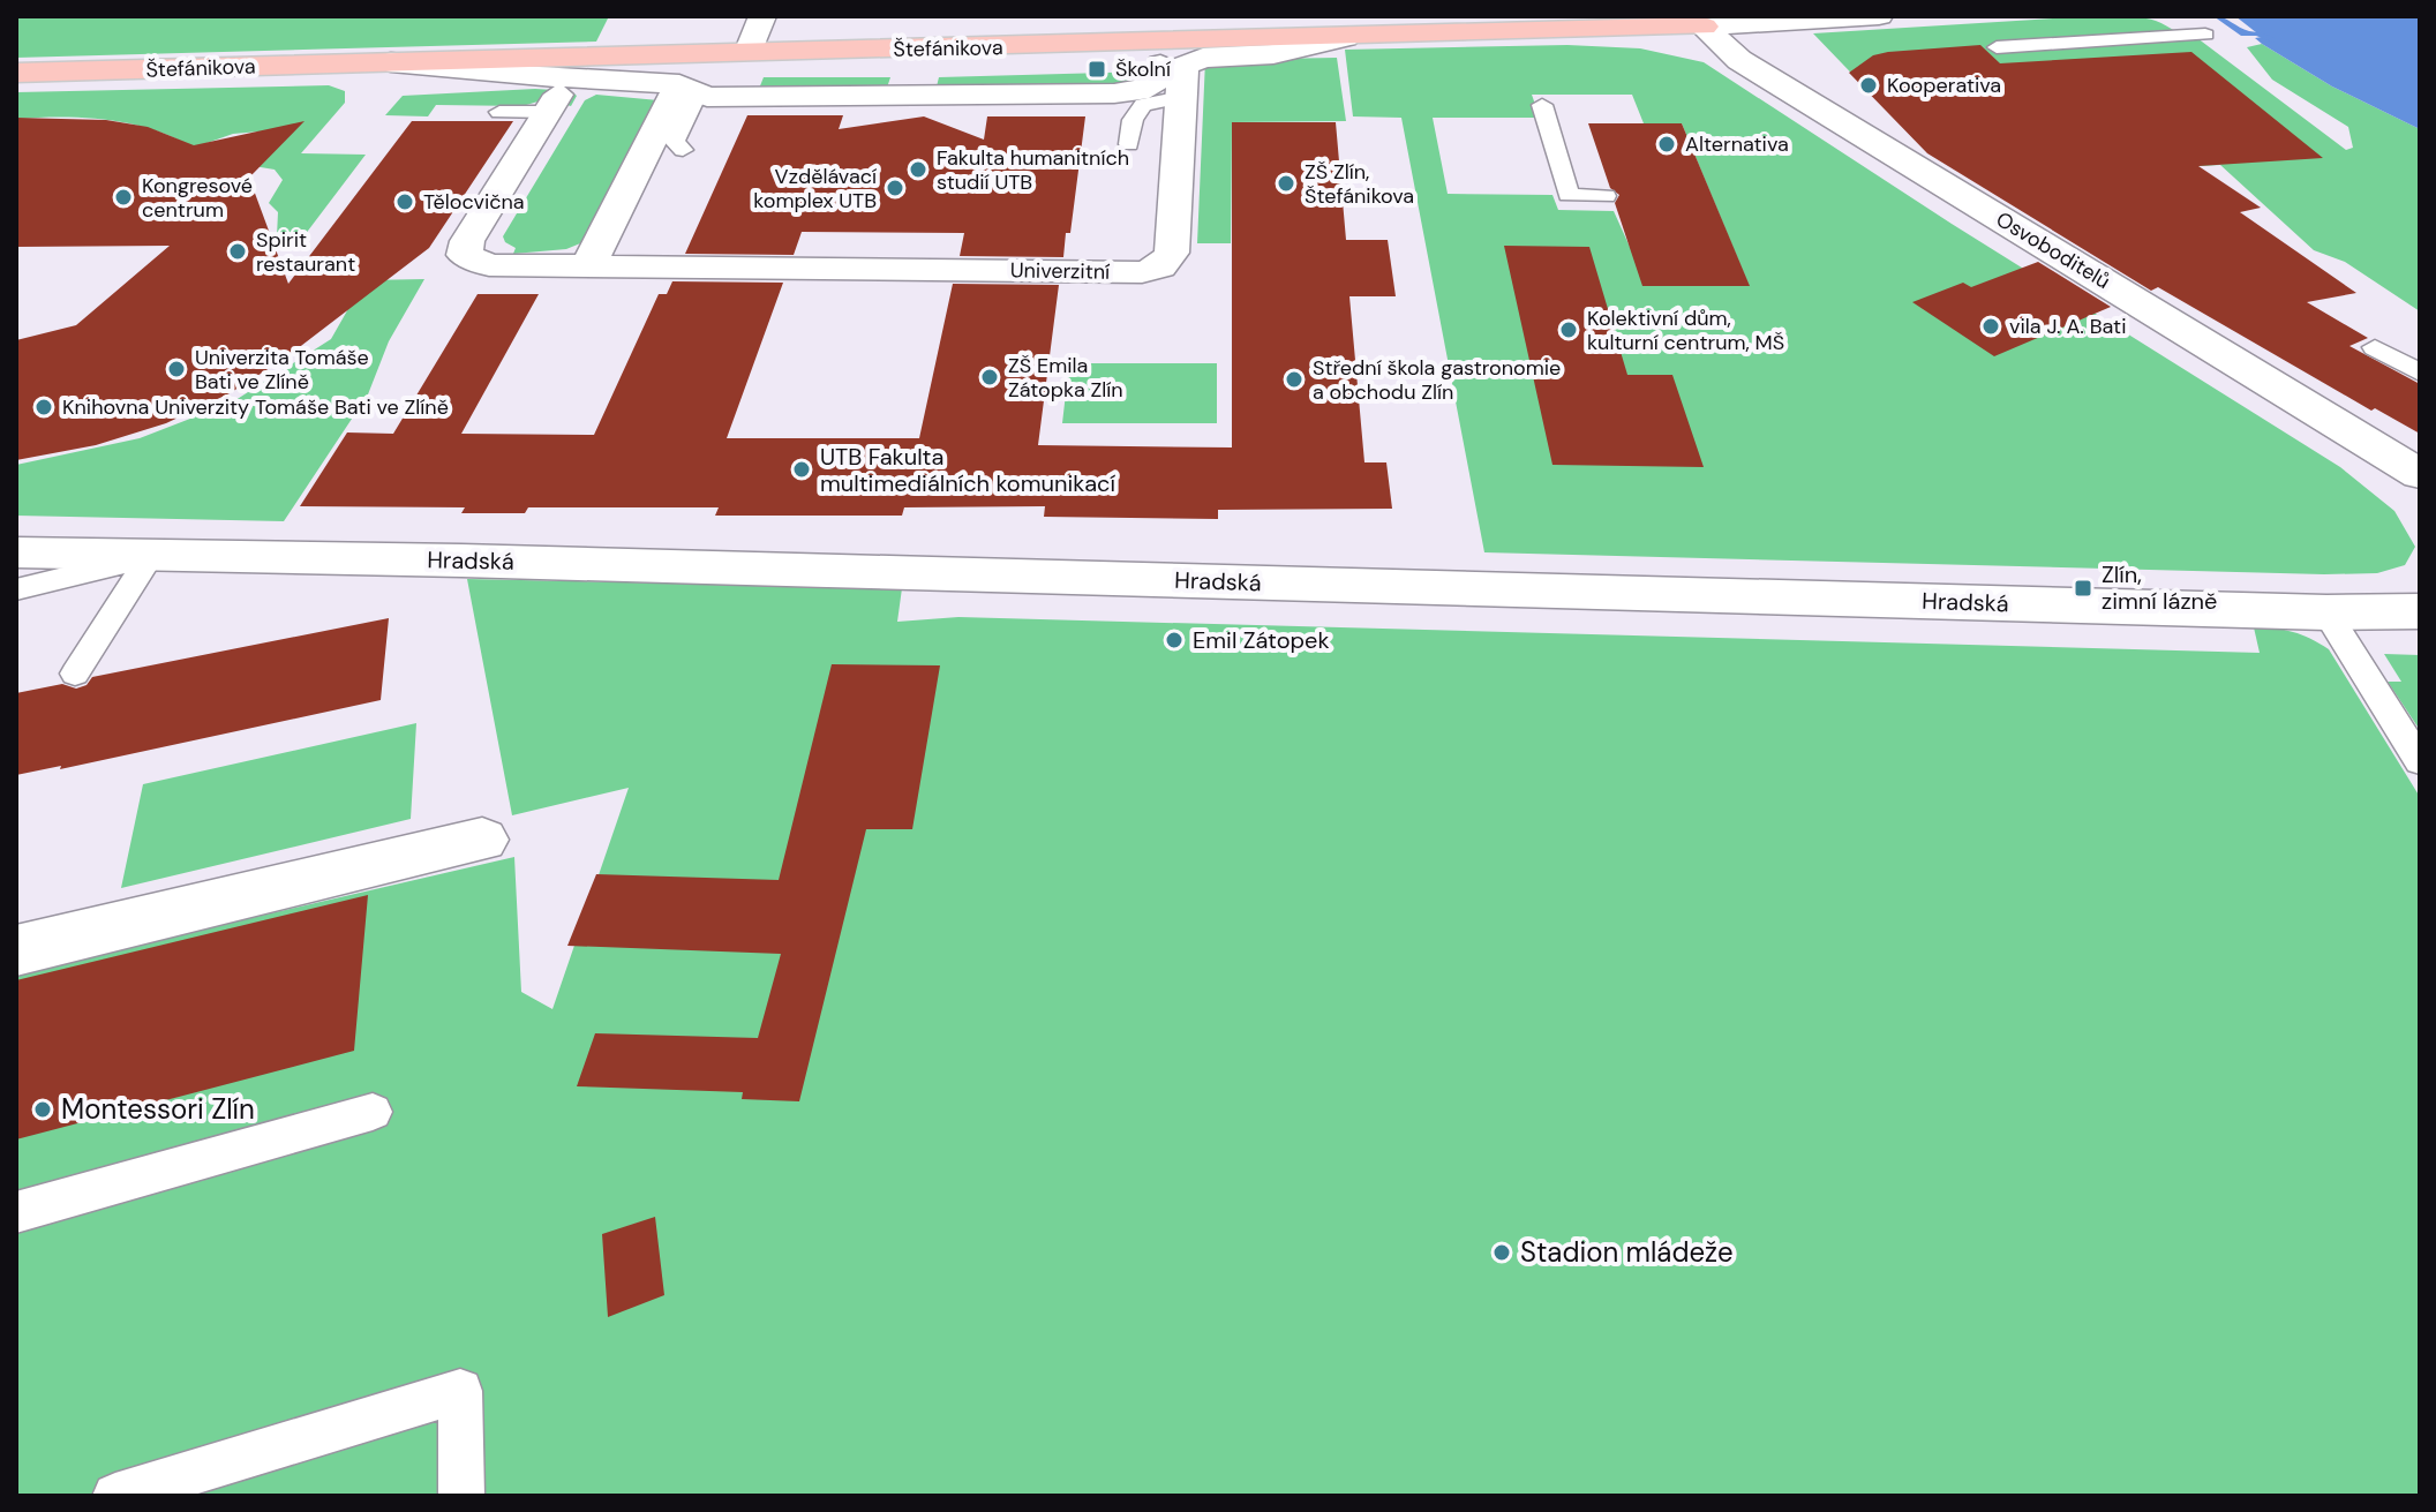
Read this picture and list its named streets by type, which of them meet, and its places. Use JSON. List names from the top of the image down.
{
  "streets": {
    "main road": ["Štefánikova"],
    "street": ["Osvoboditelů", "Univerzitní", "Hradská"]
  },
  "crossings": [
    ["Štefánikova", "Osvoboditelů"],
    ["Štefánikova", "Univerzitní"]
  ],
  "places": {
    "transit": ["Školní", "Zlín, zimní lázně"],
    "other": [
      "Kooperativa",
      "Alternativa",
      "Fakulta humanitních studií UTB",
      "ZŠ Zlín, Štefánikova",
      "Vzdělávací komplex UTB",
      "Kongresové centrum",
      "Tělocvična",
      "Spirit restaurant",
      "vila J. A. Bati",
      "Kolektivní dům, kulturní centrum, MŠ",
      "Univerzita Tomáše Bati ve Zlíně",
      "ZŠ Emila Zátopka Zlín",
      "Střední škola gastronomie a obchodu Zlín",
      "Knihovna Univerzity Tomáše Bati ve Zlíně",
      "UTB Fakulta multimediálních komunikací",
      "Emil Zátopek",
      "Montessori Zlín",
      "Stadion mládeže"
    ]
  }
}
